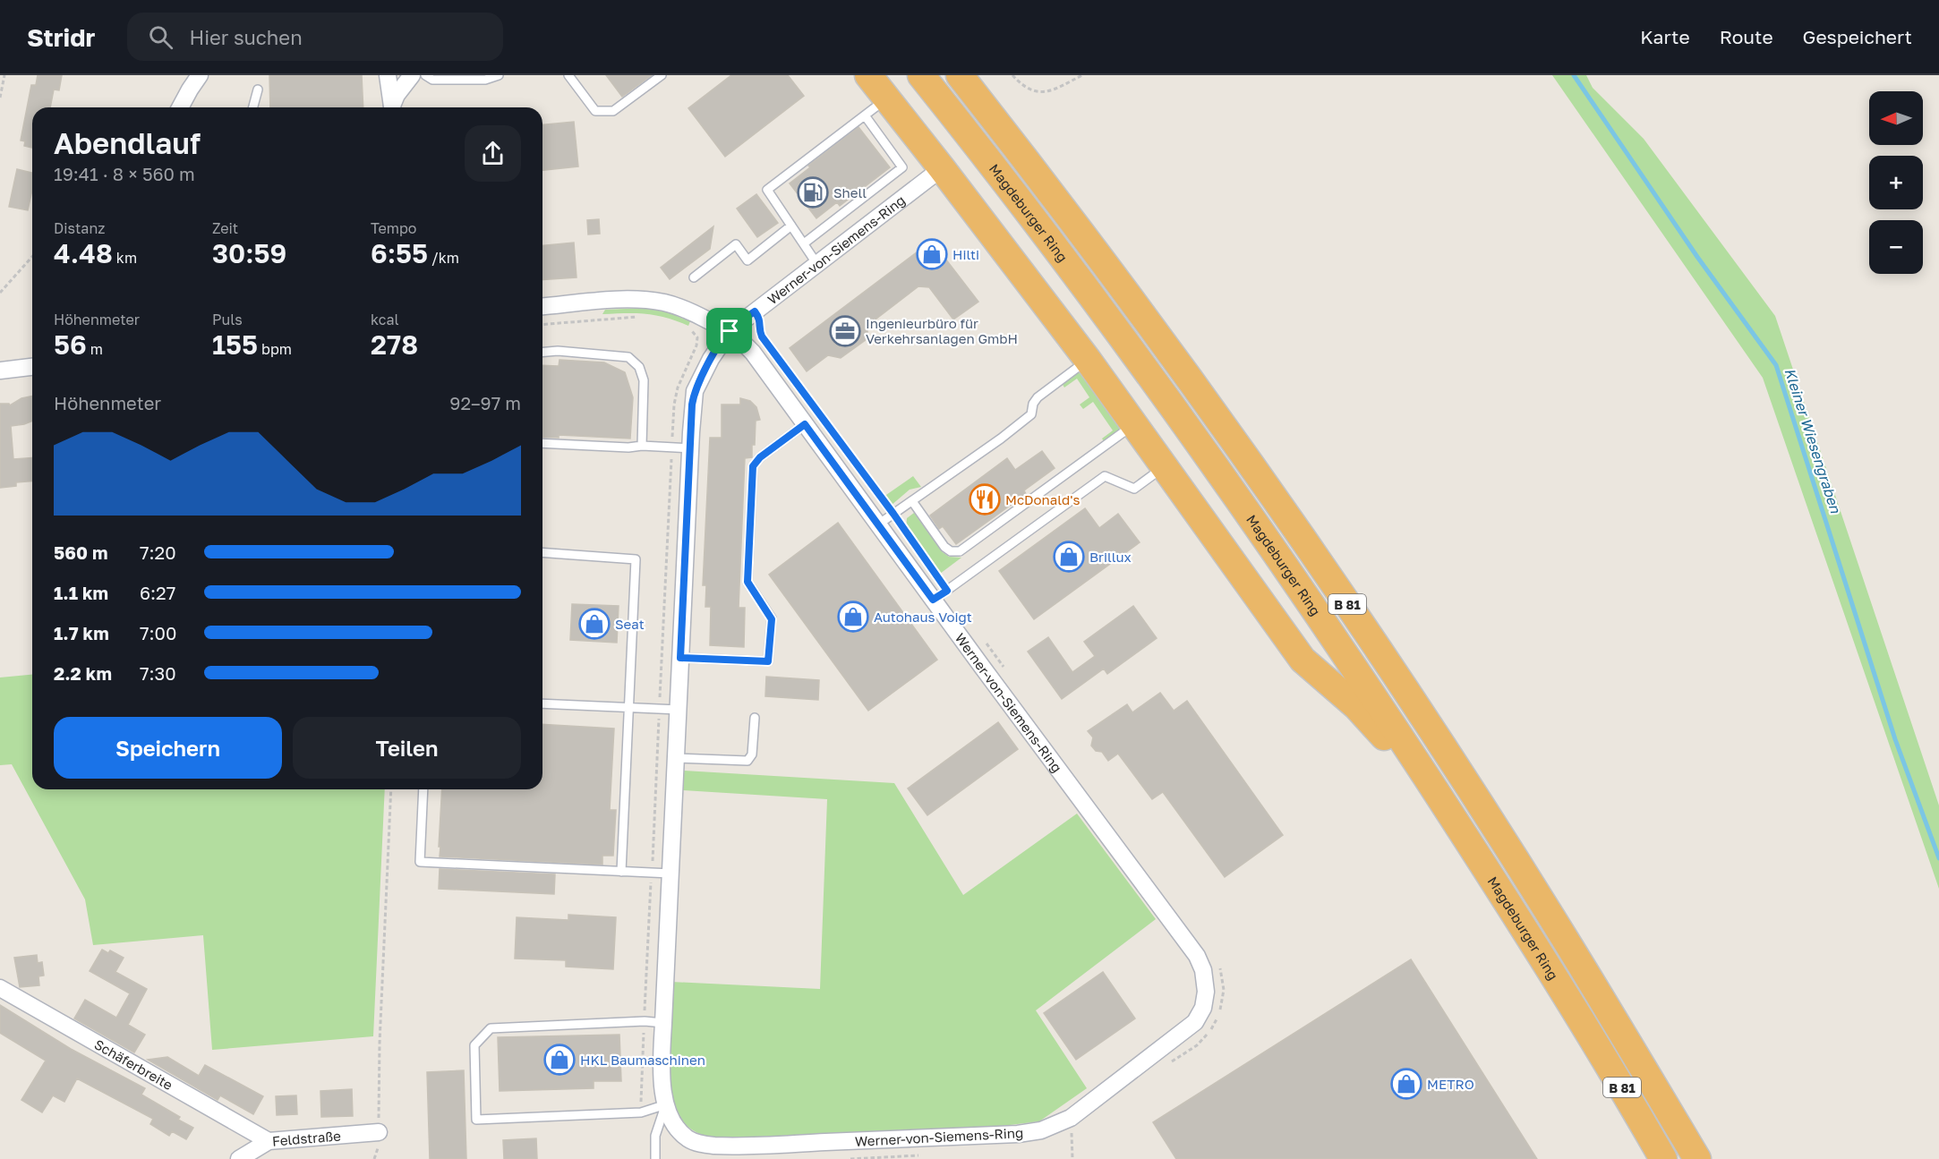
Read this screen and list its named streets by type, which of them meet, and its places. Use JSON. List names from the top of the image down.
{
  "streets": {
    "highway": ["Magdeburger Ring", "B 81"],
    "street": ["Werner-von-Siemens-Ring", "Schäferbreite", "Feldstraße"]
  },
  "crossings": [
    ["Schäferbreite", "Feldstraße"]
  ],
  "water": ["Kleiner Wiesengraben"],
  "places": {
    "fuel station": ["Shell"],
    "shop": [
      "Hilti",
      "Brillux",
      "Autohaus Voigt",
      "Seat",
      "HKL Baumaschinen",
      "METRO"
    ],
    "office": ["Ingenieurbüro für Verkehrsanlagen GmbH"],
    "restaurant": ["McDonald's"]
  },
  "north": "left",
  "page": {
    "header": "Stridr",
    "search": "Hier suchen",
    "nav": ["Karte", "Route", "Gespeichert"],
    "map_buttons": ["+", "−"],
    "heading": ["Abendlauf", "19:41 · 8 × 560 m"],
    "stats": [
      ["Distanz", "4.48 km"],
      ["Zeit", "30:59"],
      ["Tempo", "6:55 /km"],
      ["Höhenmeter", "56 m"],
      ["Puls", "155 bpm"],
      ["kcal", "278"]
    ],
    "chart": ["Höhenmeter", "92–97 m"],
    "list": [
      {
        "name": "560 m",
        "note": "7:20"
      },
      {
        "name": "1.1 km",
        "note": "6:27"
      },
      {
        "name": "1.7 km",
        "note": "7:00"
      },
      {
        "name": "2.2 km",
        "note": "7:30"
      }
    ],
    "buttons": ["Speichern", "Teilen"]
  }
}
